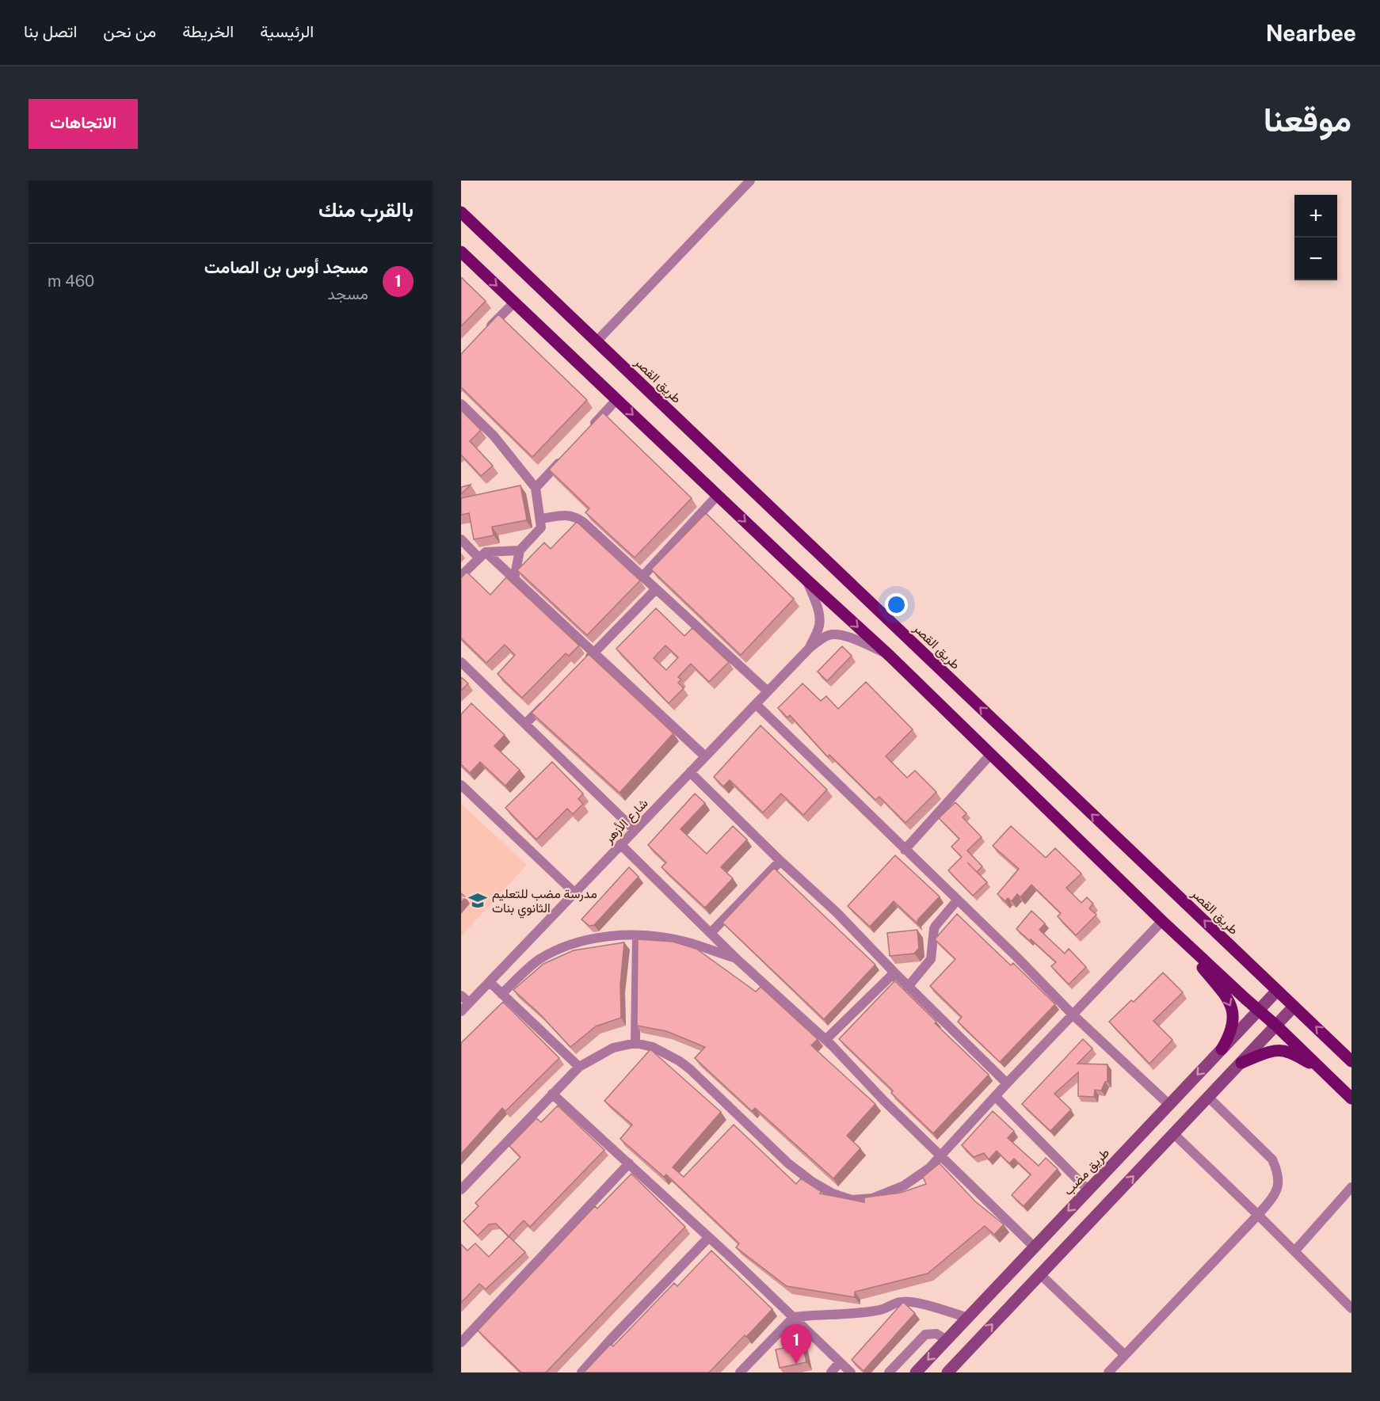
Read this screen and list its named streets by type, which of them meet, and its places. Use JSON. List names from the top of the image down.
{
  "streets": {
    "main road": ["طريق القصر", "طريق مضب"],
    "street": ["شارع الأزهر"]
  },
  "crossings": [
    ["طريق القصر", "طريق مضب"]
  ],
  "places": {
    "school or university": ["مدرسة مضب للتعليم الثانوي بنات"]
  },
  "page": {
    "header": "Nearbee",
    "nav": [
      "الرئيسية",
      "الخريطة",
      "من نحن",
      "اتصل بنا"
    ],
    "title": "موقعنا",
    "buttons": "الاتجاهات",
    "heading": "بالقرب منك",
    "map_buttons": ["+", "−"],
    "list": [
      {
        "mark": "1",
        "name": "مسجد أوس بن الصامت",
        "note": "مسجد",
        "value": "460 m"
      }
    ],
    "pins": "1"
  }
}
